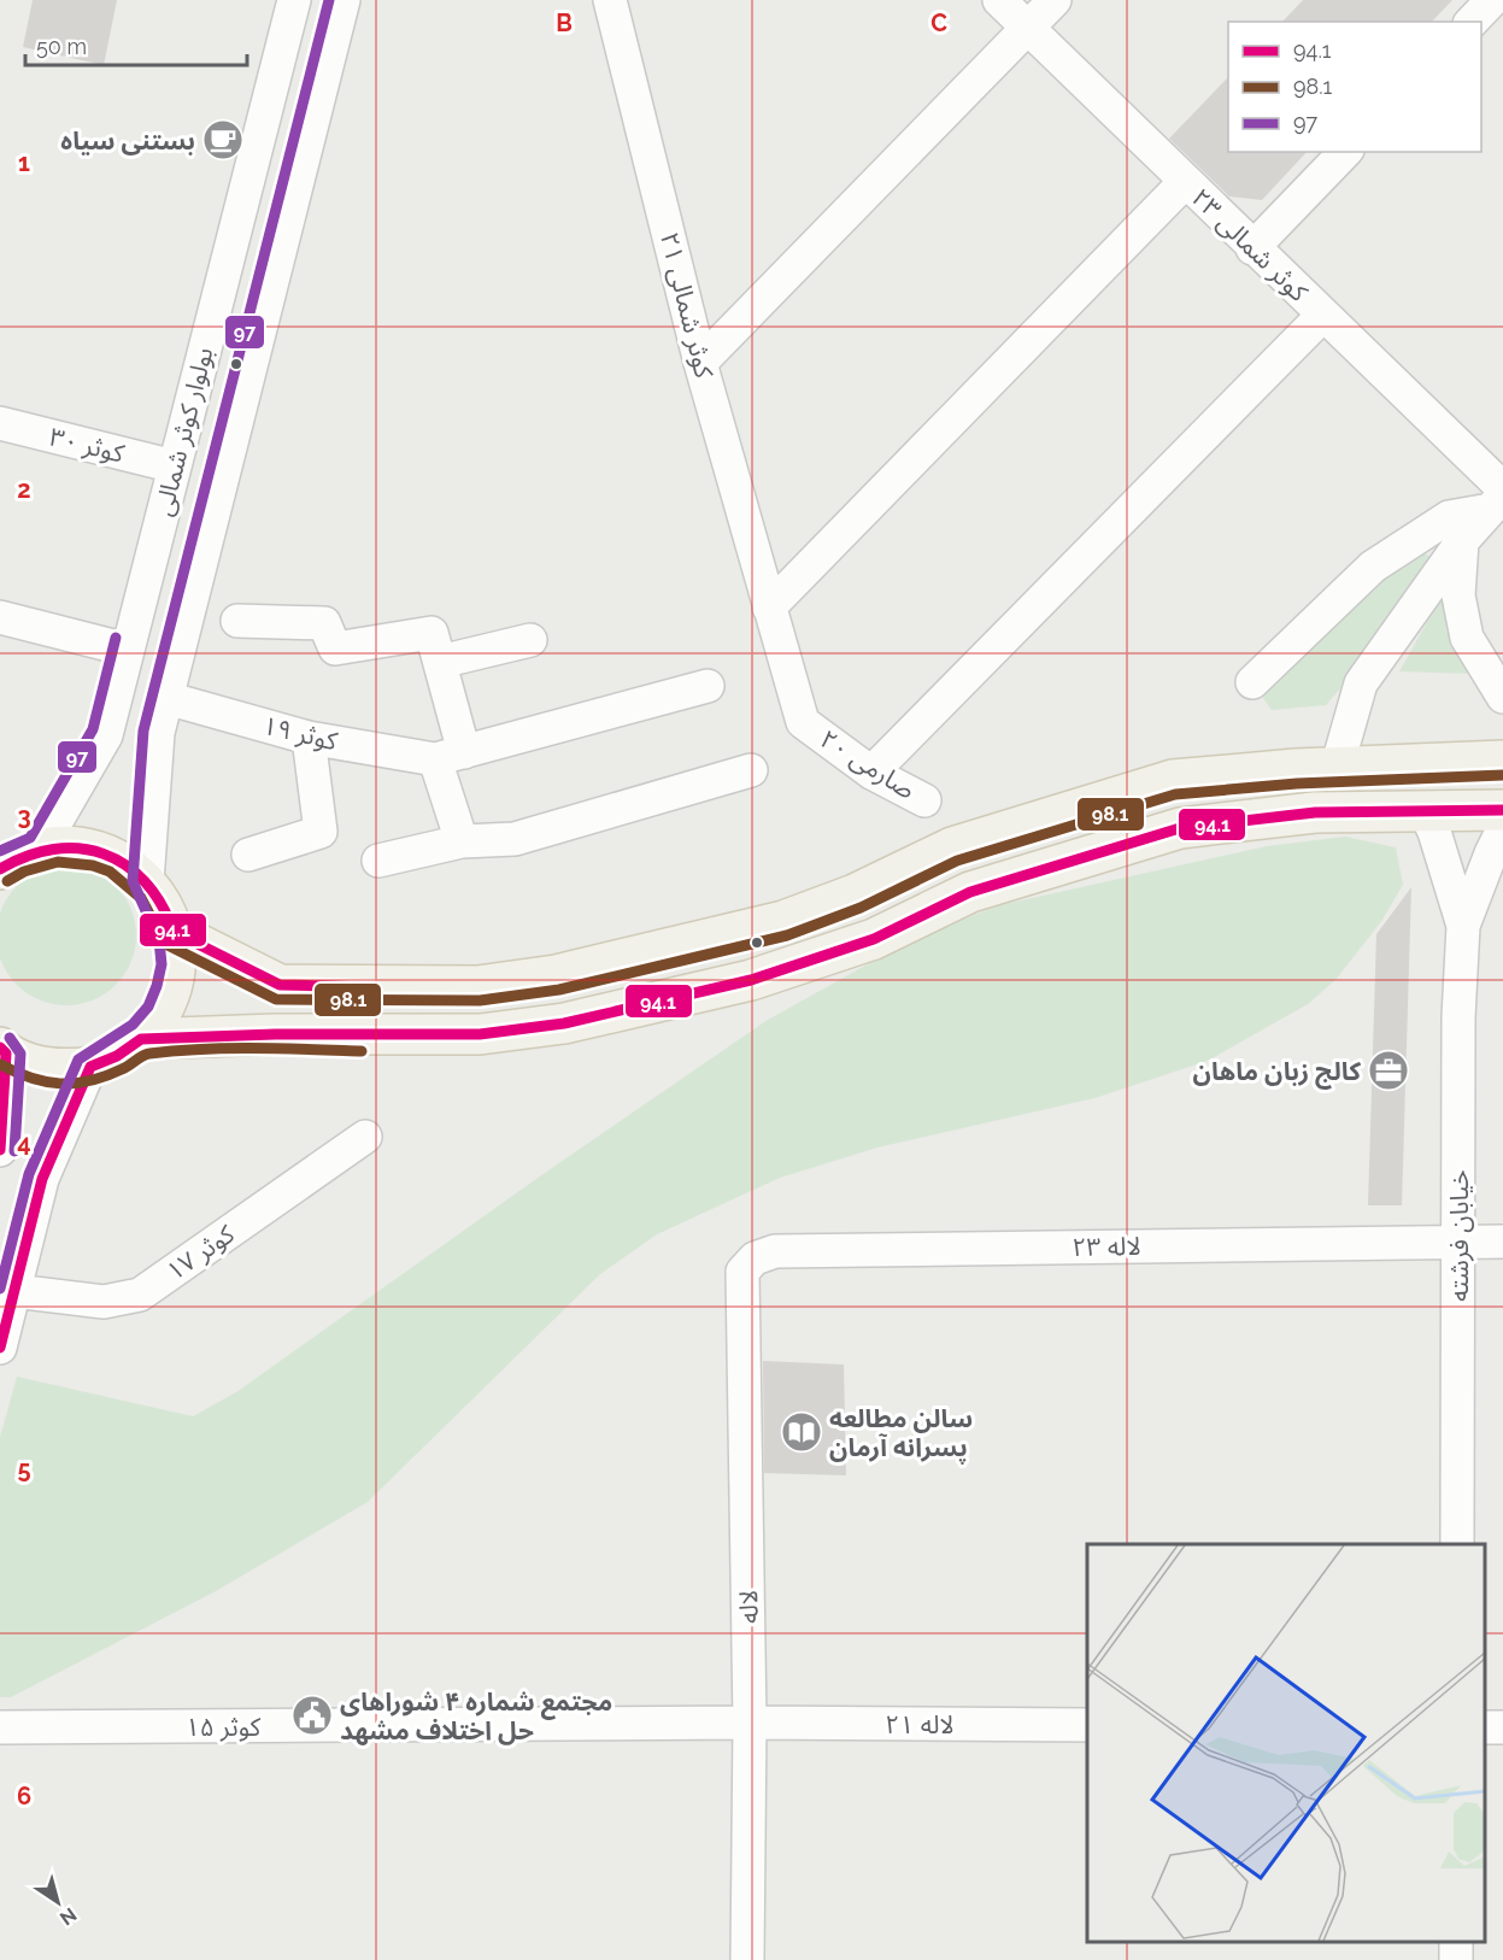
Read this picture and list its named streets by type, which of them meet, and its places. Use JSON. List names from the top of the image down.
{
  "streets": {
    "street": [
      "کوثر شمالی ۲۳",
      "کوثر شمالی ۲۱",
      "بولوار کوثر شمالی",
      "کوثر ۳۰",
      "کوثر ۱۹",
      "صارمی ۲۰",
      "خیابان فرشته",
      "لاله ۲۳",
      "کوثر ۱۷",
      "لاله",
      "لاله ۲۱",
      "کوثر ۱۵"
    ]
  },
  "crossings": [
    ["کوثر شمالی ۲۱", "صارمی ۲۰"],
    ["بولوار کوثر شمالی", "کوثر ۳۰"],
    ["بولوار کوثر شمالی", "کوثر ۱۹"],
    ["خیابان فرشته", "لاله ۲۳"],
    ["لاله ۲۳", "لاله"],
    ["لاله", "لاله ۲۱"],
    ["لاله", "کوثر ۱۵"],
    ["لاله ۲۱", "کوثر ۱۵"]
  ],
  "places": {
    "cafe": ["بستنی سیاه"],
    "office": ["کالج زبان ماهان"],
    "library": ["سالن مطالعه پسرانه آرمان"],
    "public building": ["مجتمع شماره ۴ شوراهای حل اختلاف مشهد"]
  },
  "lines": ["transit line 97", "transit line 98.1", "transit line 94.1"],
  "legend": ["94.1", "98.1", "97"],
  "scale_bar": "50 m",
  "north": "bottom right",
  "grid": {
    "columns": ["B", "C"],
    "rows": [
      "1",
      "2",
      "3",
      "4",
      "5",
      "6"
    ]
  }
}
